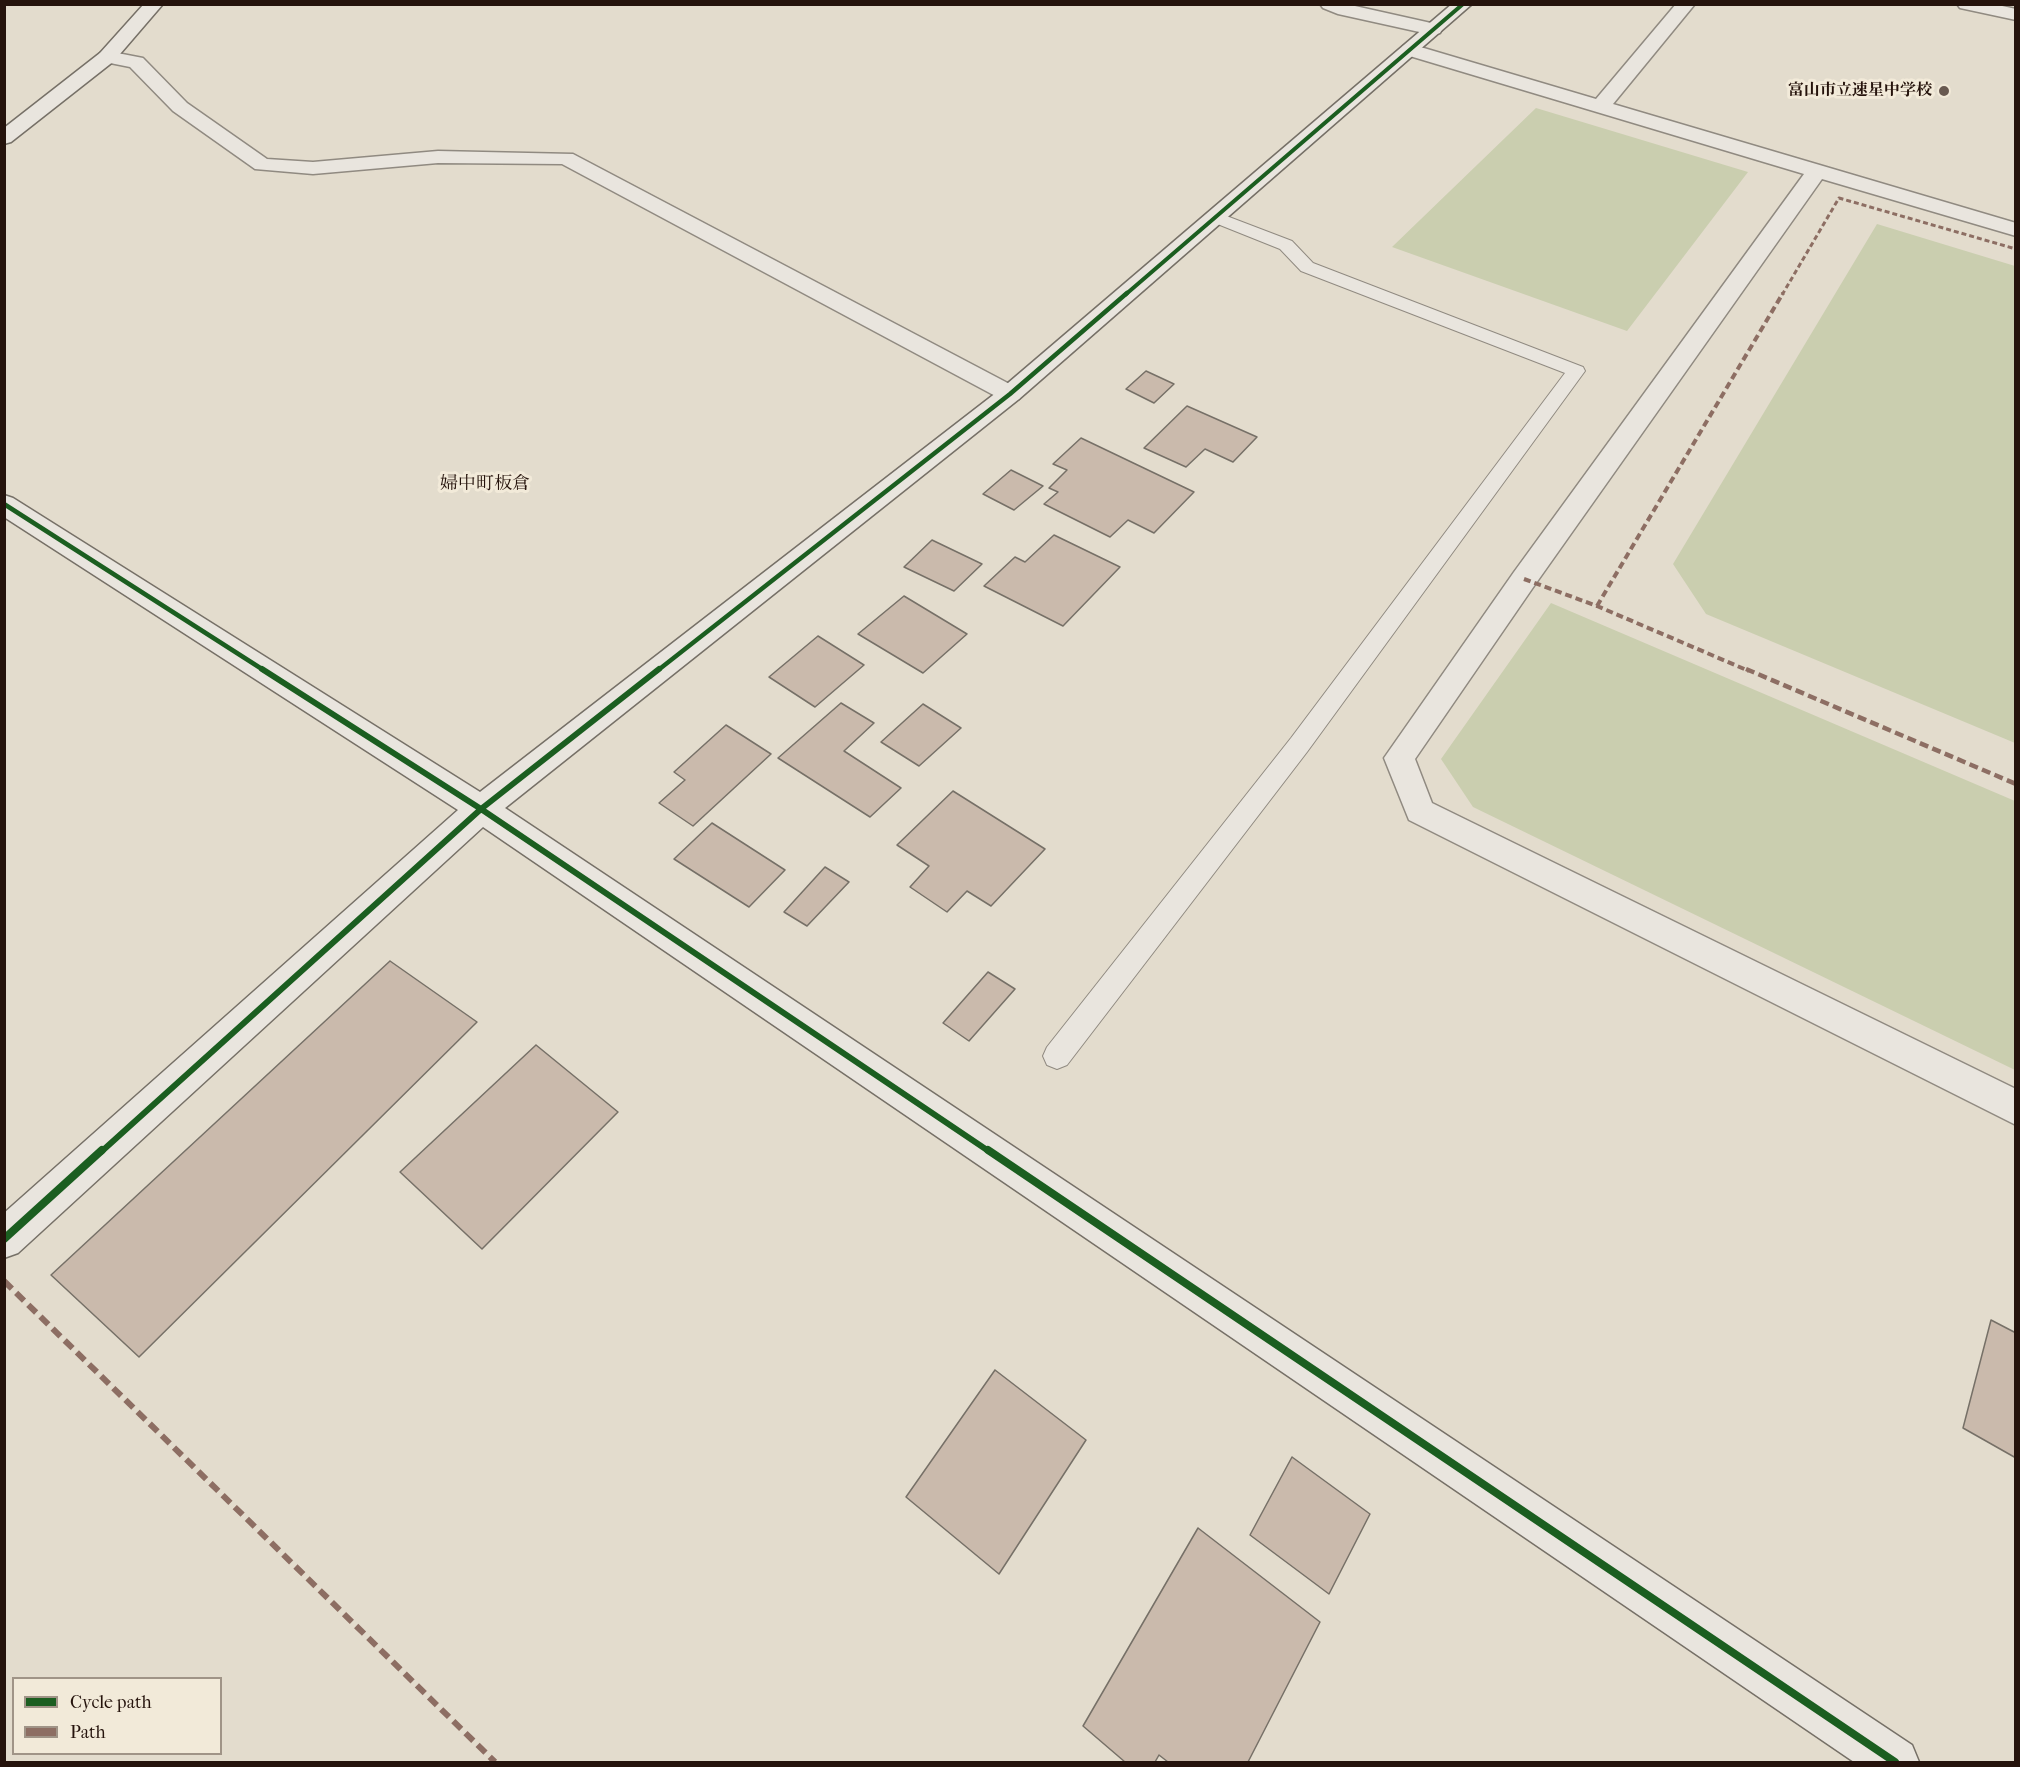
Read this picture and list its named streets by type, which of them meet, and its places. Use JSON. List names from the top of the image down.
{
  "districts": ["婦中町板倉"],
  "places": ["富山市立速星中学校"],
  "legend": ["Cycle path", "Path"]
}
